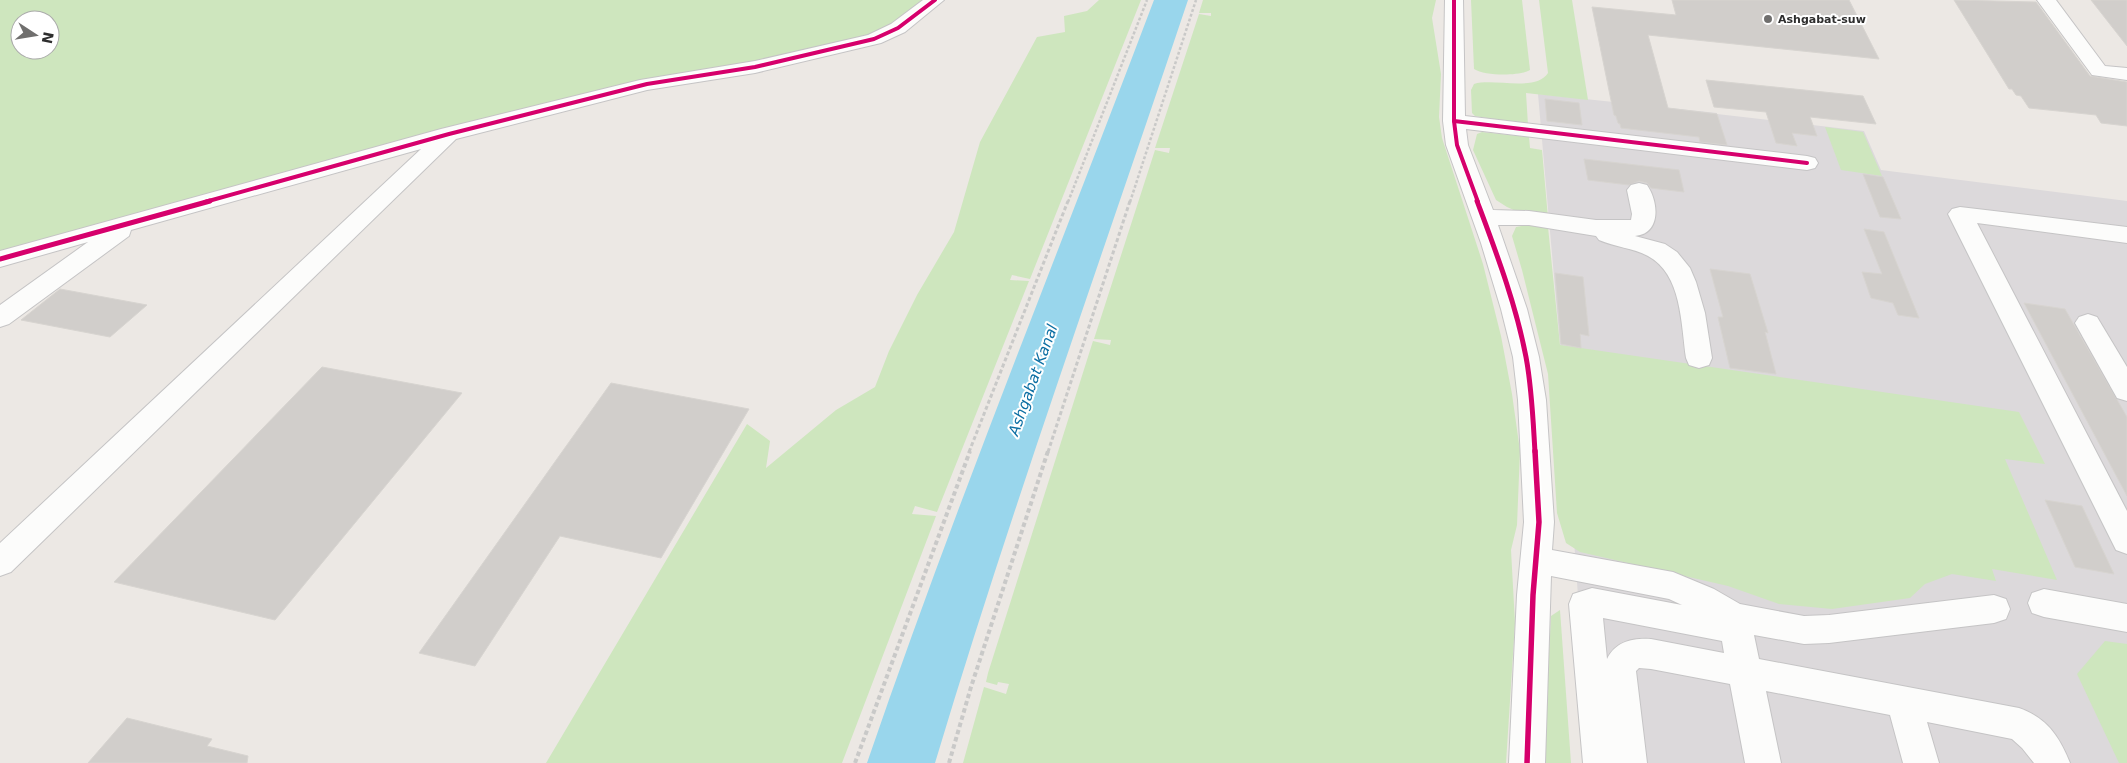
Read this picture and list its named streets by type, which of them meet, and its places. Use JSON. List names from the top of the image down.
{
  "water": ["Ashgabat Kanal"],
  "places": ["Ashgabat-suw"],
  "north": "right"
}
